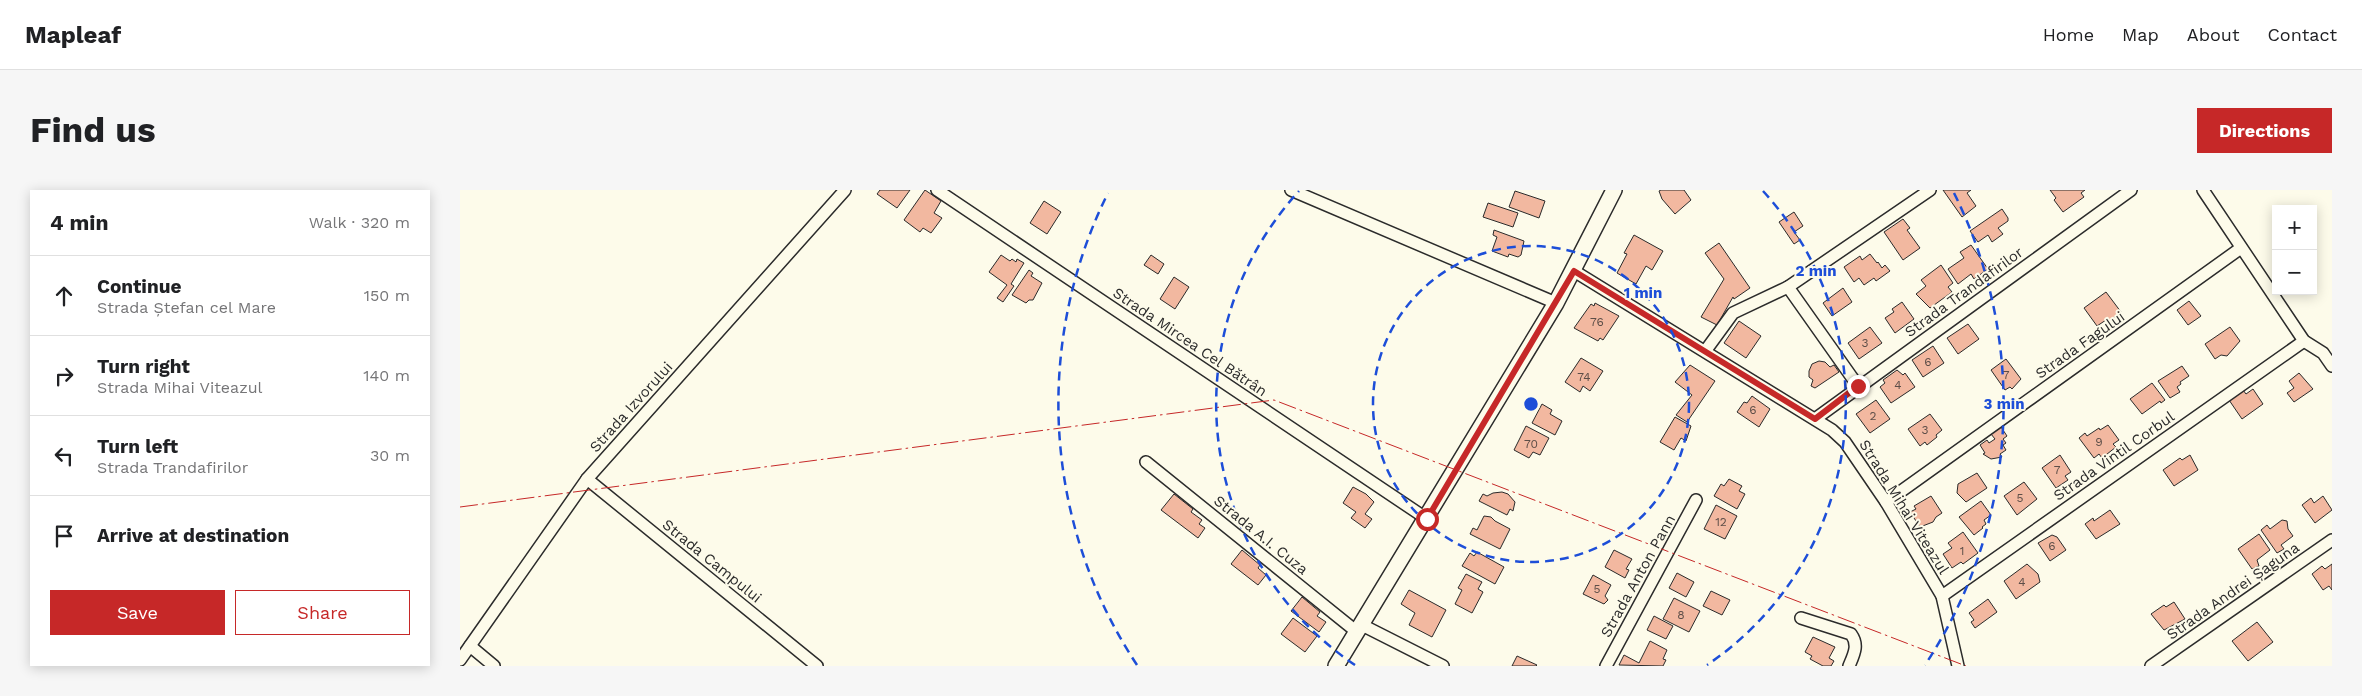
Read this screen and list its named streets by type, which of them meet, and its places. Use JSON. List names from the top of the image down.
{
  "streets": {
    "street": [
      "Strada Trandafirilor",
      "Strada Mircea Cel Bătrân",
      "Strada Fagului",
      "Strada Izvorului",
      "Strada Vintil Corbul",
      "Strada Mihai Viteazul",
      "Strada A.I. Cuza",
      "Strada Campului",
      "Strada Anton Pann",
      "Strada Andrei Șaguna"
    ]
  },
  "crossings": [
    ["Strada Trandafirilor", "Strada Mihai Viteazul"],
    ["Strada Fagului", "Strada Mihai Viteazul"],
    ["Strada Izvorului", "Strada Campului"],
    ["Strada Vintil Corbul", "Strada Mihai Viteazul"]
  ],
  "house_numbers": [
    "76",
    "3",
    "6",
    "7",
    "74",
    "4",
    "6",
    "2",
    "3",
    "9",
    "70",
    "7",
    "5",
    "12",
    "6",
    "1",
    "4",
    "5",
    "8"
  ],
  "page": {
    "header": "Mapleaf",
    "nav": [
      "Home",
      "Map",
      "About",
      "Contact"
    ],
    "buttons": [
      "Directions",
      ["Save", "Share"]
    ],
    "title": "Find us",
    "heading": ["4 min", "Walk · 320 m"],
    "map_buttons": ["+", "−"],
    "list": [
      ["Continue", "Strada Ștefan cel Mare", "150 m"],
      ["Turn right", "Strada Mihai Viteazul", "140 m"],
      ["Turn left", "Strada Trandafirilor", "30 m"],
      "Arrive at destination"
    ]
  },
  "rings": ["2 min", "1 min", "3 min"]
}
